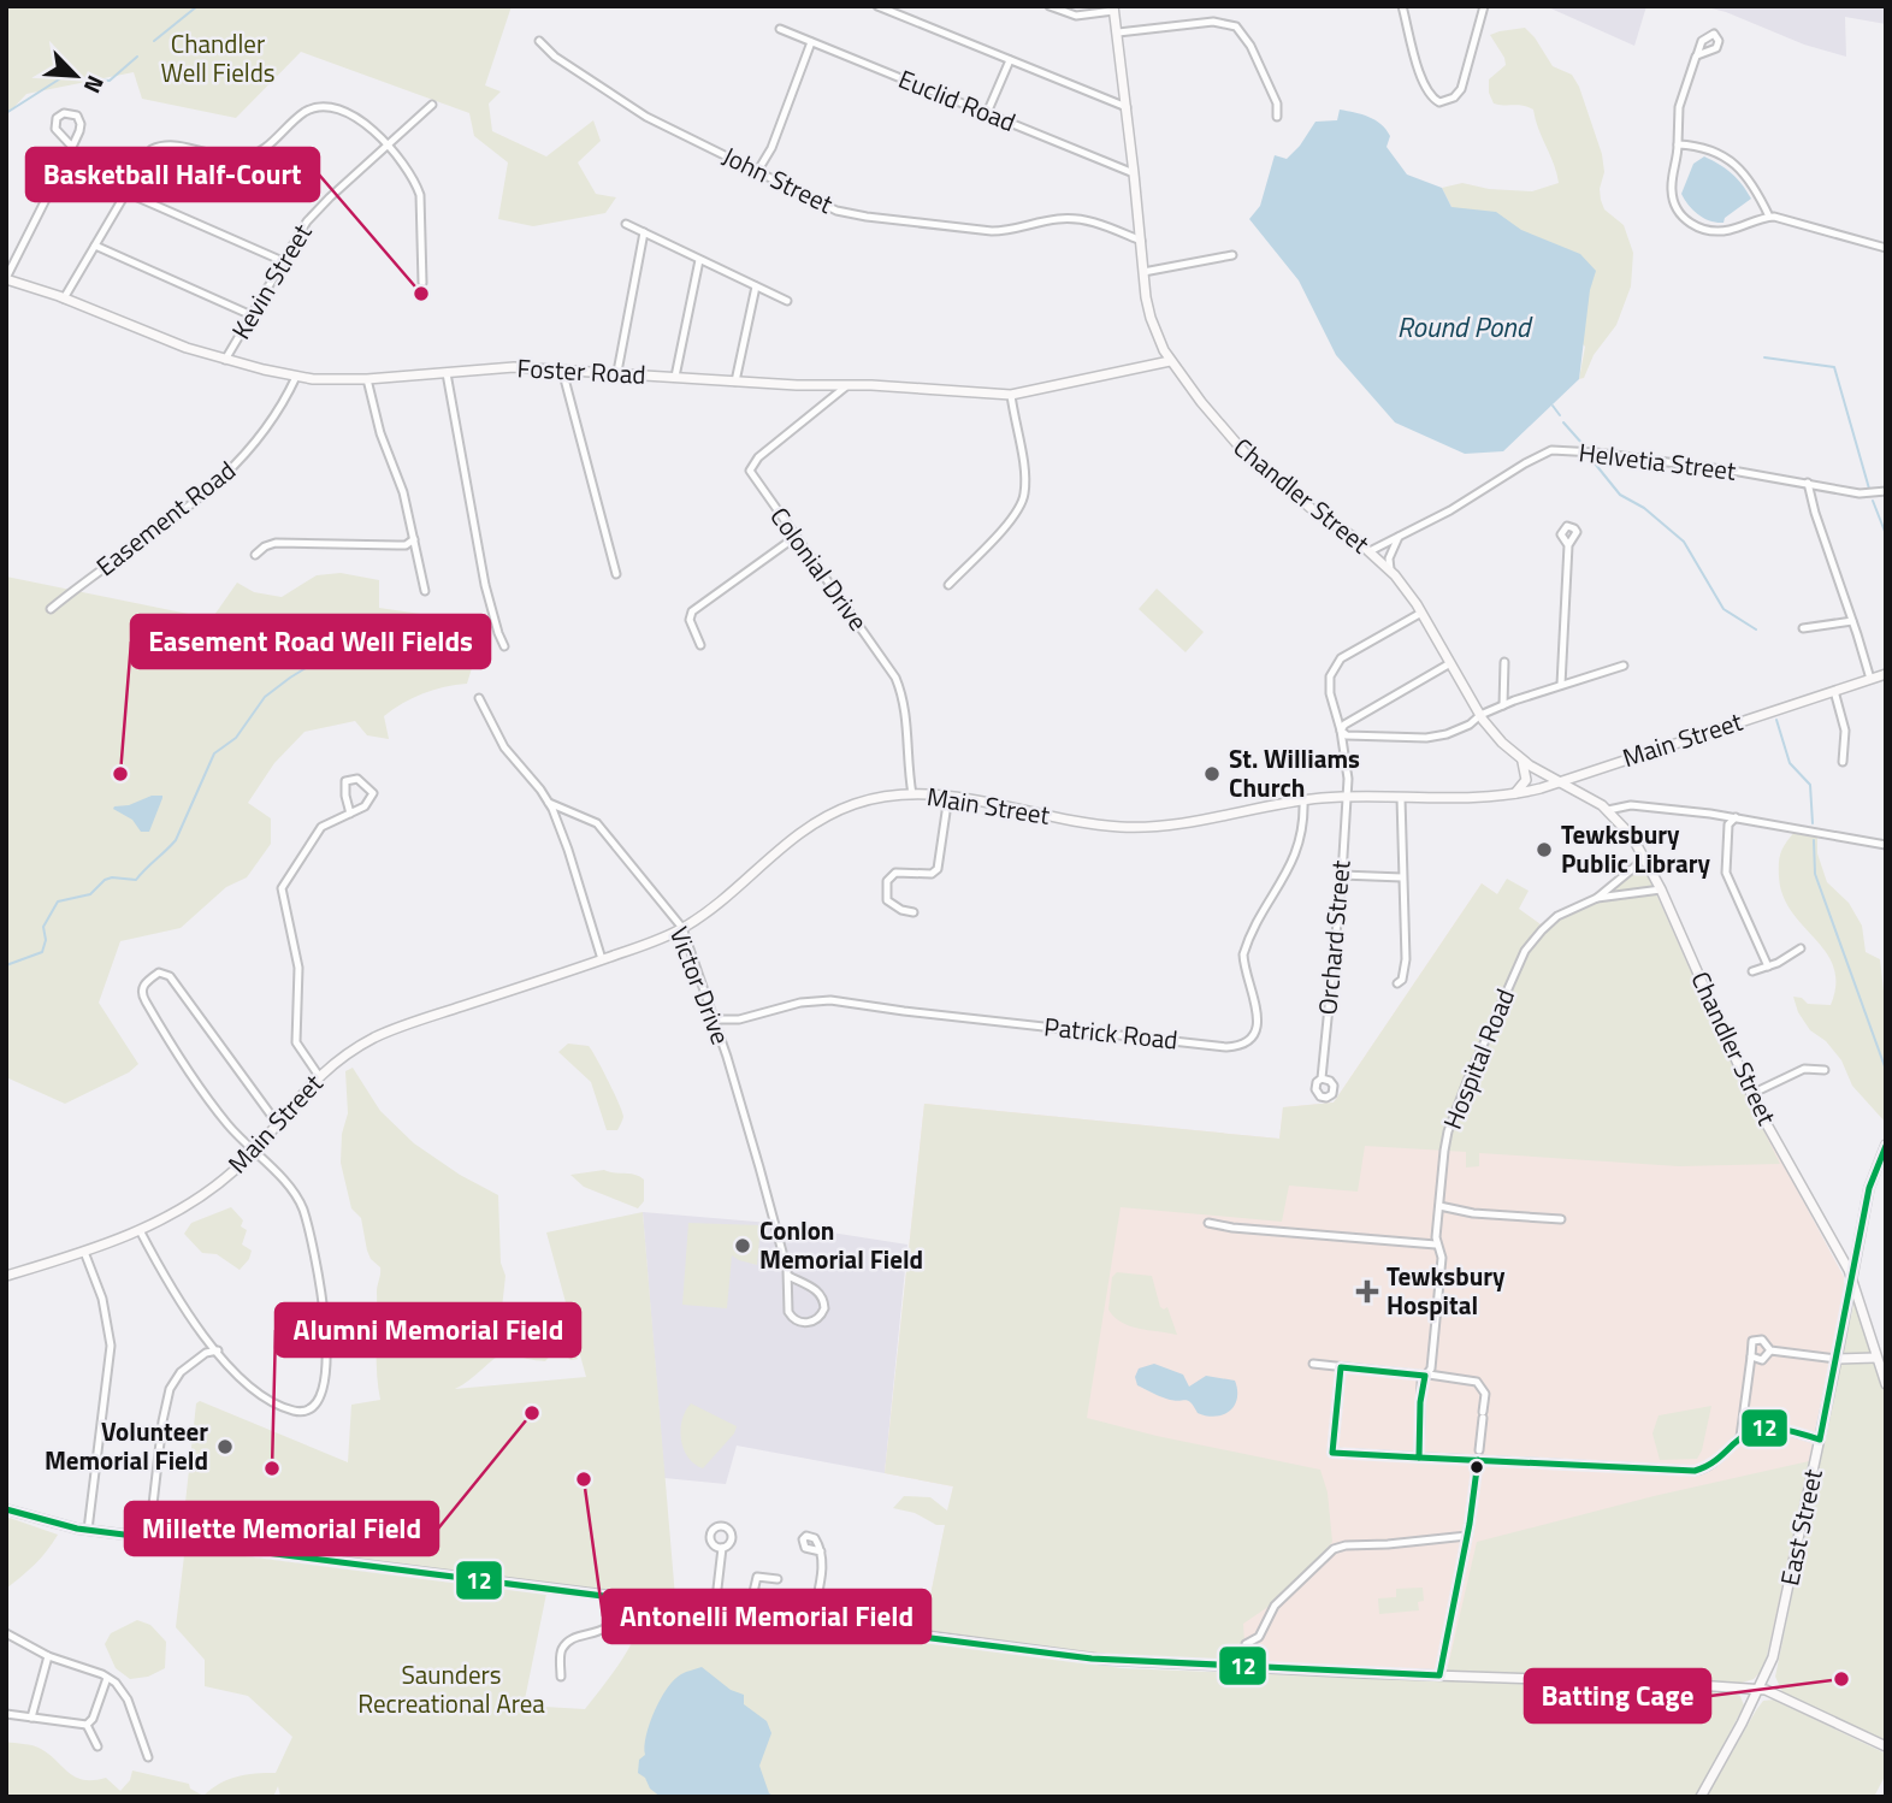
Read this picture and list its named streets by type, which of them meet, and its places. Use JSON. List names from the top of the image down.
{
  "streets": {
    "street": [
      "Euclid Road",
      "John Street",
      "Kevin Street",
      "Foster Road",
      "Helvetia Street",
      "Chandler Street",
      "Easement Road",
      "Colonial Drive",
      "Main Street",
      "Orchard Street",
      "Victor Drive",
      "Patrick Road",
      "Hospital Road",
      "East Street"
    ]
  },
  "crossings": [
    ["Euclid Road", "Chandler Street"],
    ["John Street", "Chandler Street"],
    ["Kevin Street", "Foster Road"],
    ["Foster Road", "Chandler Street"],
    ["Foster Road", "Easement Road"],
    ["Foster Road", "Colonial Drive"],
    ["Helvetia Street", "Chandler Street"],
    ["Chandler Street", "Main Street"],
    ["Chandler Street", "Orchard Street"],
    ["Chandler Street", "Hospital Road"],
    ["Chandler Street", "East Street"],
    ["Colonial Drive", "Main Street"],
    ["Main Street", "Orchard Street"],
    ["Main Street", "Victor Drive"],
    ["Main Street", "Patrick Road"],
    ["Victor Drive", "Patrick Road"]
  ],
  "water": ["Round Pond"],
  "parks": ["Chandler Well Fields", "Saunders Recreational Area"],
  "places": {
    "other": [
      "Basketball Half-Court",
      "Easement Road Well Fields",
      "St. Williams Church",
      "Tewksbury Public Library",
      "Conlon Memorial Field",
      "Millette Memorial Field",
      "Volunteer Memorial Field",
      "Alumni Memorial Field",
      "Antonelli Memorial Field",
      "Batting Cage"
    ],
    "health": ["Tewksbury Hospital"]
  },
  "lines": ["transit line 12"],
  "north": "bottom right"
}
